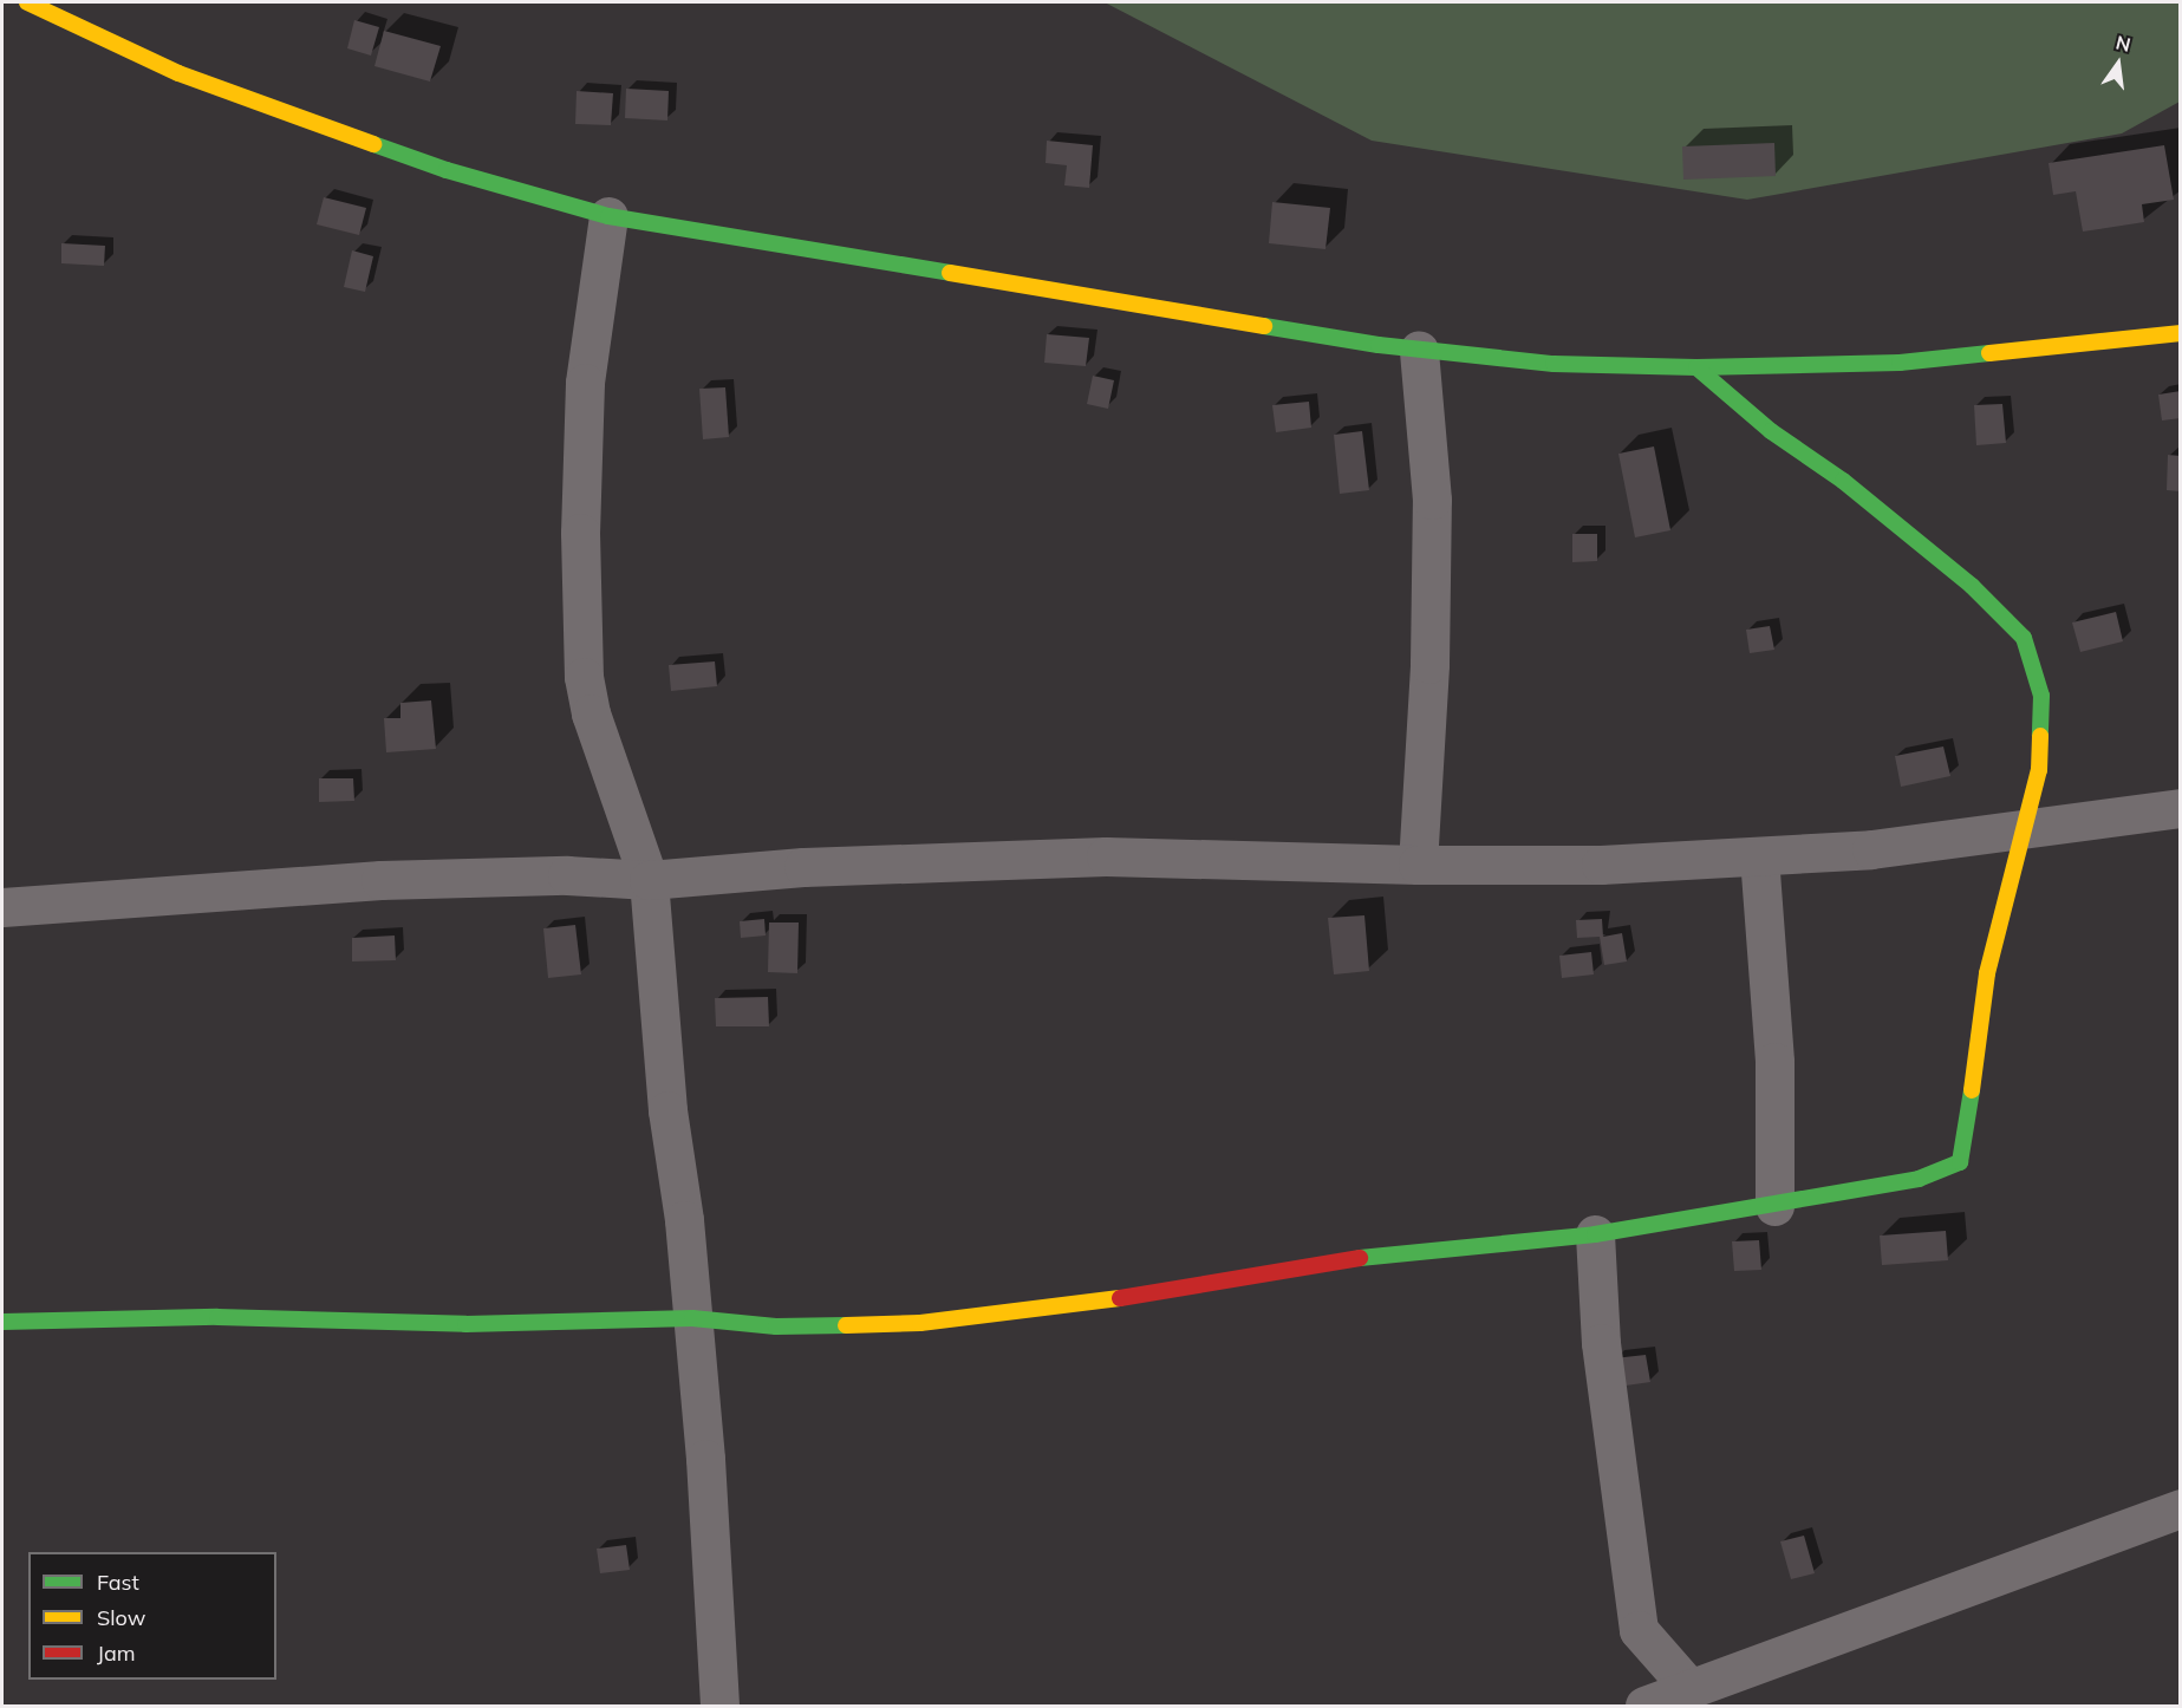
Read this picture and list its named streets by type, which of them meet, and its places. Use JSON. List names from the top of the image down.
{
  "legend": ["Fast", "Slow", "Jam"],
  "north": "top"
}
